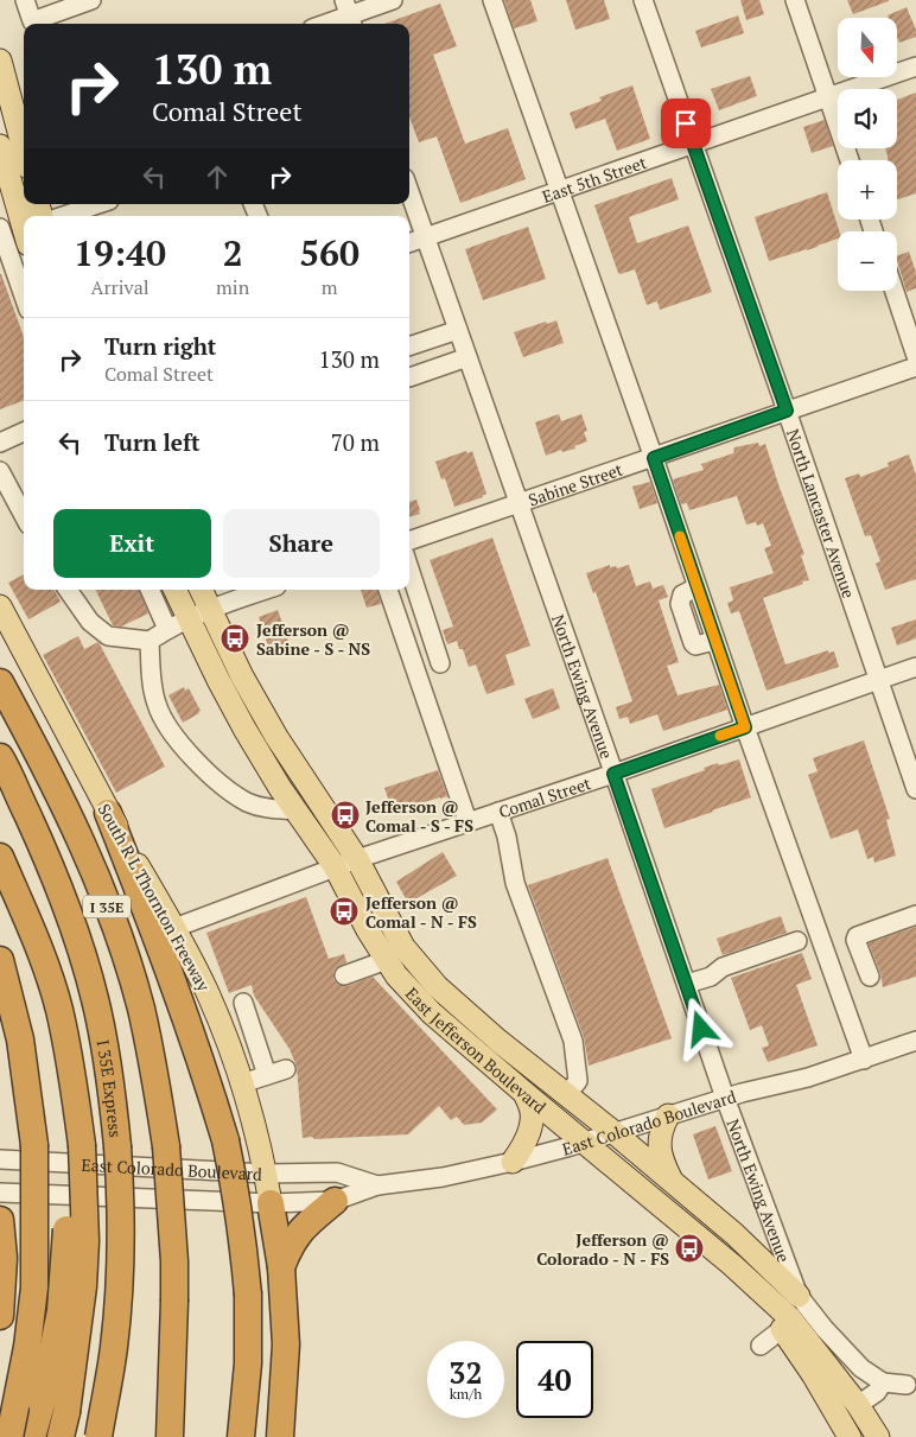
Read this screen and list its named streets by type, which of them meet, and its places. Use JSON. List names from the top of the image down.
{
  "streets": {
    "highway": ["South R L Thornton Freeway", "I 35E", "I 35E Express"],
    "main road": ["East Jefferson Boulevard"],
    "street": [
      "East 5th Street",
      "Sabine Street",
      "North Lancaster Avenue",
      "North Ewing Avenue",
      "Comal Street",
      "East Colorado Boulevard"
    ]
  },
  "crossings": [
    ["East 5th Street", "North Lancaster Avenue"],
    ["East 5th Street", "North Ewing Avenue"],
    ["Sabine Street", "North Lancaster Avenue"],
    ["Sabine Street", "North Ewing Avenue"],
    ["North Lancaster Avenue", "Comal Street"],
    ["North Ewing Avenue", "Comal Street"],
    ["North Ewing Avenue", "East Jefferson Boulevard"],
    ["North Ewing Avenue", "East Colorado Boulevard"],
    ["Comal Street", "South R L Thornton Freeway"],
    ["Comal Street", "East Jefferson Boulevard"],
    ["South R L Thornton Freeway", "East Colorado Boulevard"],
    ["East Jefferson Boulevard", "East Colorado Boulevard"]
  ],
  "places": {
    "bus stop": [
      "Jefferson @ Sabine - S - NS",
      "Jefferson @ Comal - S - FS",
      "Jefferson @ Comal - N - FS",
      "Jefferson @ Colorado - N - FS"
    ]
  },
  "north": "bottom",
  "page": {
    "map_buttons": ["+", "−"],
    "turn": ["130 m", "Comal Street"],
    "eta": [
      "19:40",
      "Arrival",
      "2",
      "min",
      "560",
      "m"
    ],
    "list": [
      {
        "name": "Turn right",
        "note": "Comal Street",
        "value": "130 m"
      },
      {
        "name": "Turn left",
        "value": "70 m"
      }
    ],
    "buttons": ["Exit", "Share"],
    "speed": "32 km/h",
    "limit": "40"
  }
}
